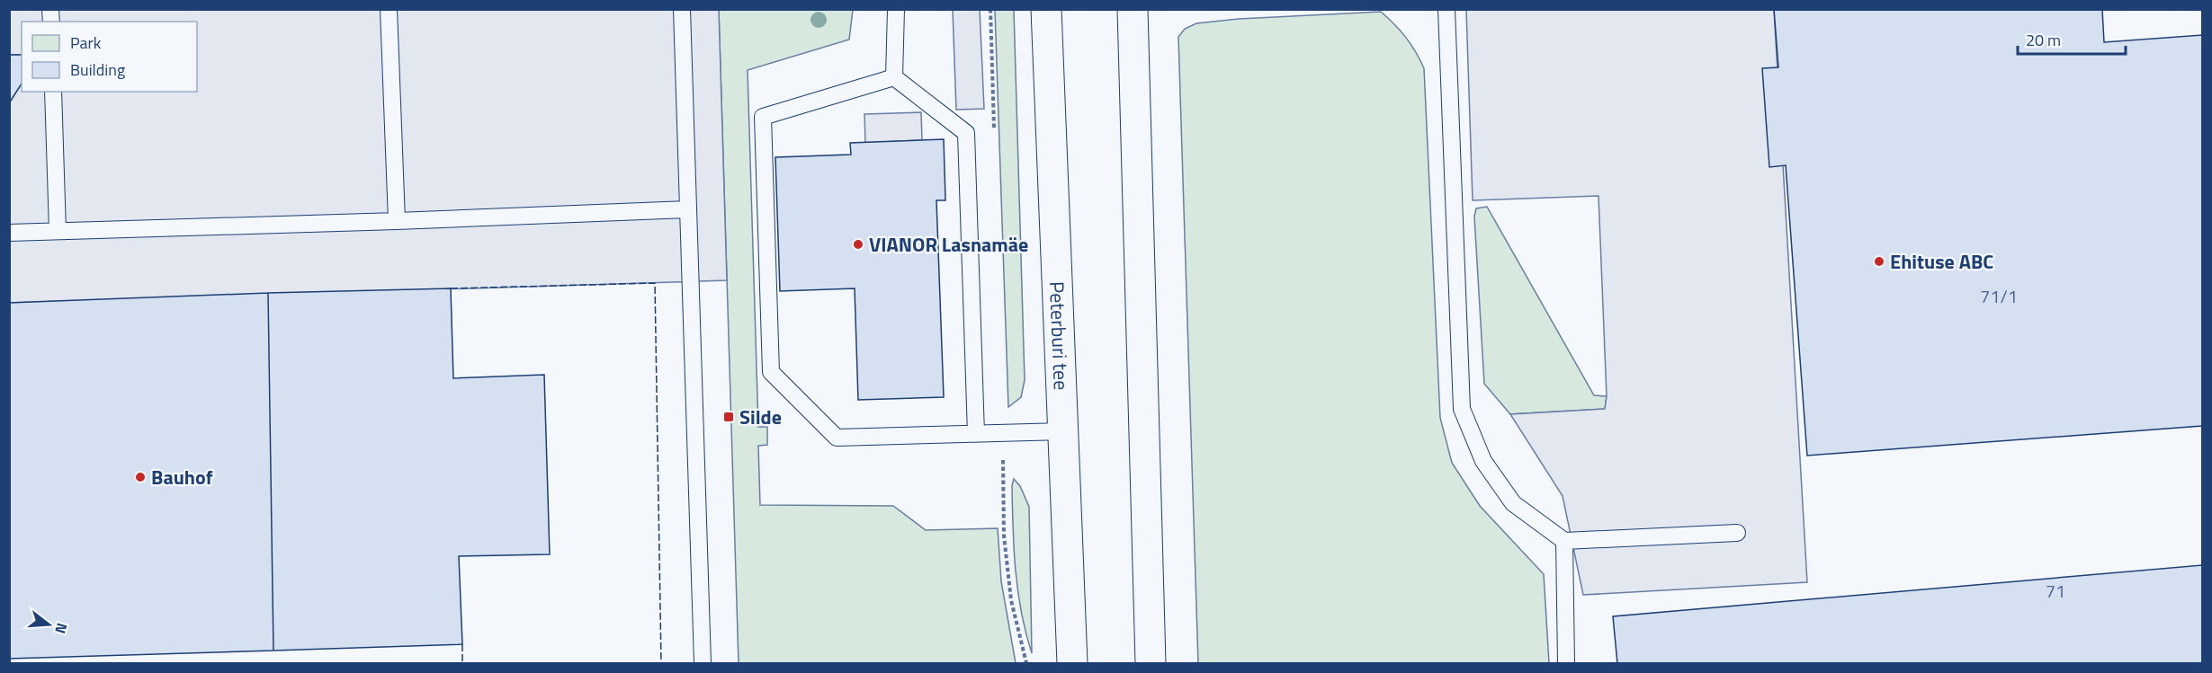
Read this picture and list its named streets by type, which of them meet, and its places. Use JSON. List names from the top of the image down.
{
  "streets": {
    "highway": ["Peterburi tee"]
  },
  "places": {
    "other": ["VIANOR Lasnamäe", "Ehituse ABC", "Bauhof"],
    "transit": ["Silde"]
  },
  "house_numbers": ["71/1", "71"],
  "legend": ["Park", "Building"],
  "scale_bar": "20 m",
  "north": "right"
}
